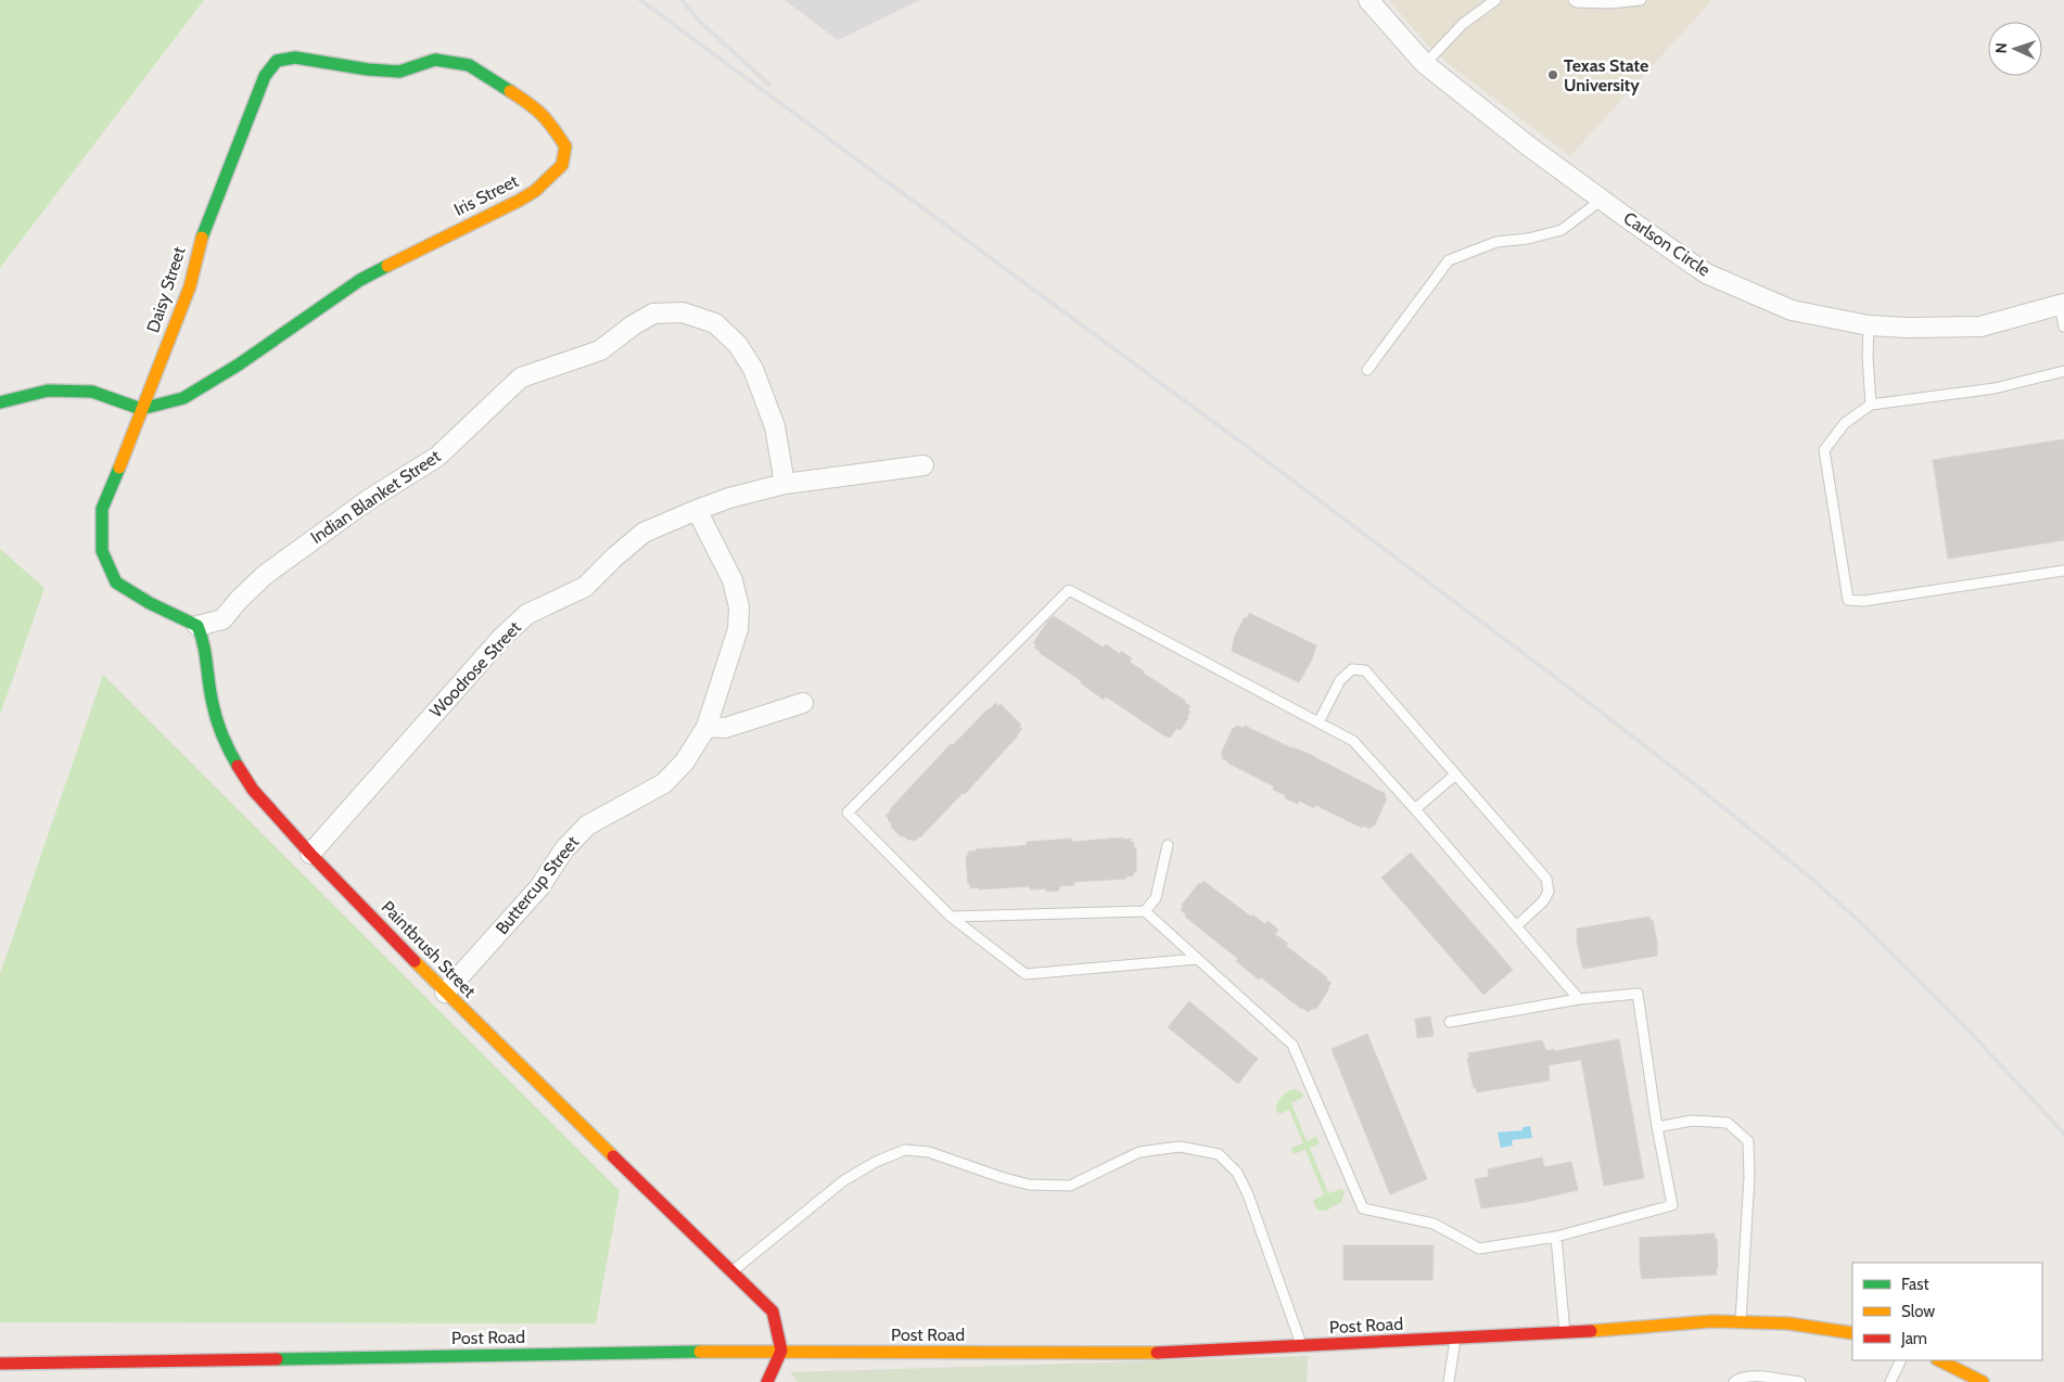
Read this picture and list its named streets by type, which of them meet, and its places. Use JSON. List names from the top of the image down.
{
  "streets": {
    "street": [
      "Iris Street",
      "Carlson Circle",
      "Daisy Street",
      "Indian Blanket Street",
      "Woodrose Street",
      "Buttercup Street",
      "Paintbrush Street",
      "Post Road"
    ]
  },
  "crossings": [
    ["Iris Street", "Daisy Street"],
    ["Daisy Street", "Indian Blanket Street"],
    ["Daisy Street", "Paintbrush Street"],
    ["Indian Blanket Street", "Woodrose Street"],
    ["Indian Blanket Street", "Paintbrush Street"],
    ["Woodrose Street", "Buttercup Street"],
    ["Woodrose Street", "Paintbrush Street"],
    ["Buttercup Street", "Paintbrush Street"],
    ["Paintbrush Street", "Post Road"]
  ],
  "places": ["Texas State University"],
  "legend": ["Fast", "Slow", "Jam"],
  "north": "left"
}
